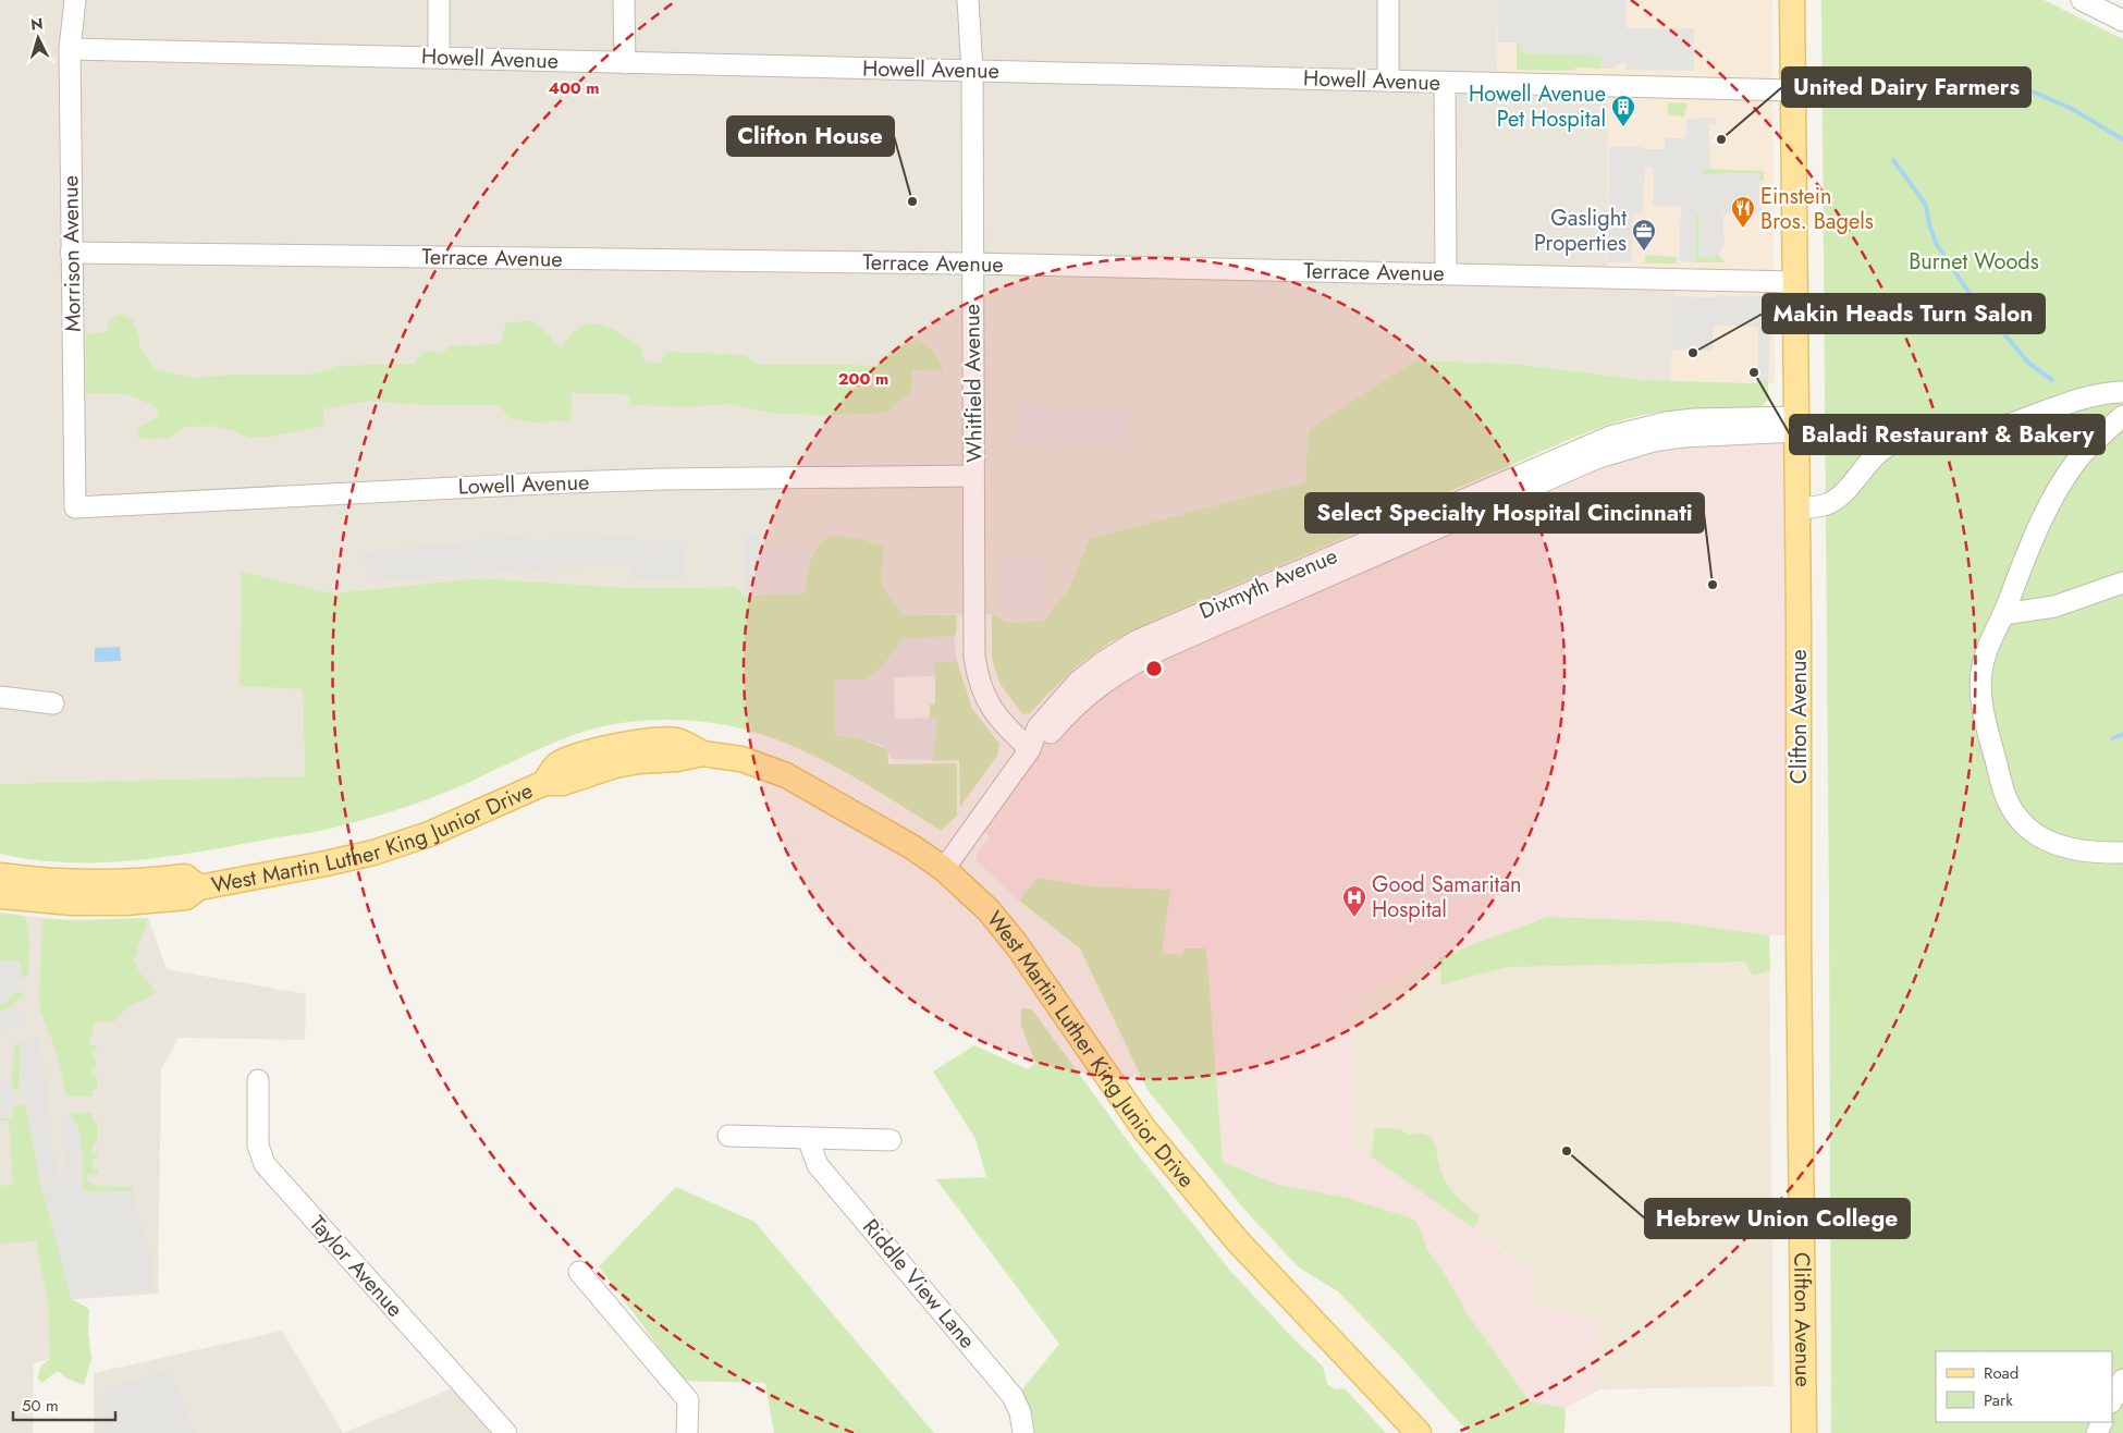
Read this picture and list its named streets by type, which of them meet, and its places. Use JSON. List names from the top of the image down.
{
  "streets": {
    "main road": ["Clifton Avenue", "West Martin Luther King Junior Drive"],
    "street": [
      "Howell Avenue",
      "Morrison Avenue",
      "Terrace Avenue",
      "Whitfield Avenue",
      "Lowell Avenue",
      "Dixmyth Avenue",
      "Taylor Avenue",
      "Riddle View Lane"
    ]
  },
  "crossings": [
    ["Howell Avenue", "Morrison Avenue"],
    ["Howell Avenue", "Whitfield Avenue"],
    ["Howell Avenue", "Clifton Avenue"],
    ["Morrison Avenue", "Terrace Avenue"],
    ["Morrison Avenue", "Lowell Avenue"],
    ["Terrace Avenue", "Whitfield Avenue"],
    ["Terrace Avenue", "Clifton Avenue"],
    ["Whitfield Avenue", "Lowell Avenue"],
    ["Whitfield Avenue", "Dixmyth Avenue"],
    ["Dixmyth Avenue", "Clifton Avenue"],
    ["Dixmyth Avenue", "West Martin Luther King Junior Drive"]
  ],
  "parks": ["Burnet Woods"],
  "places": {
    "building": ["Howell Avenue Pet Hospital"],
    "other": [
      "United Dairy Farmers",
      "Clifton House",
      "Makin Heads Turn Salon",
      "Baladi Restaurant & Bakery",
      "Select Specialty Hospital Cincinnati",
      "Hebrew Union College"
    ],
    "restaurant": ["Einstein Bros. Bagels"],
    "office": ["Gaslight Properties"],
    "hospital": ["Good Samaritan Hospital"]
  },
  "legend": ["Road", "Park"],
  "scale_bar": "50 m",
  "north": "top",
  "rings": ["400 m", "200 m"]
}
